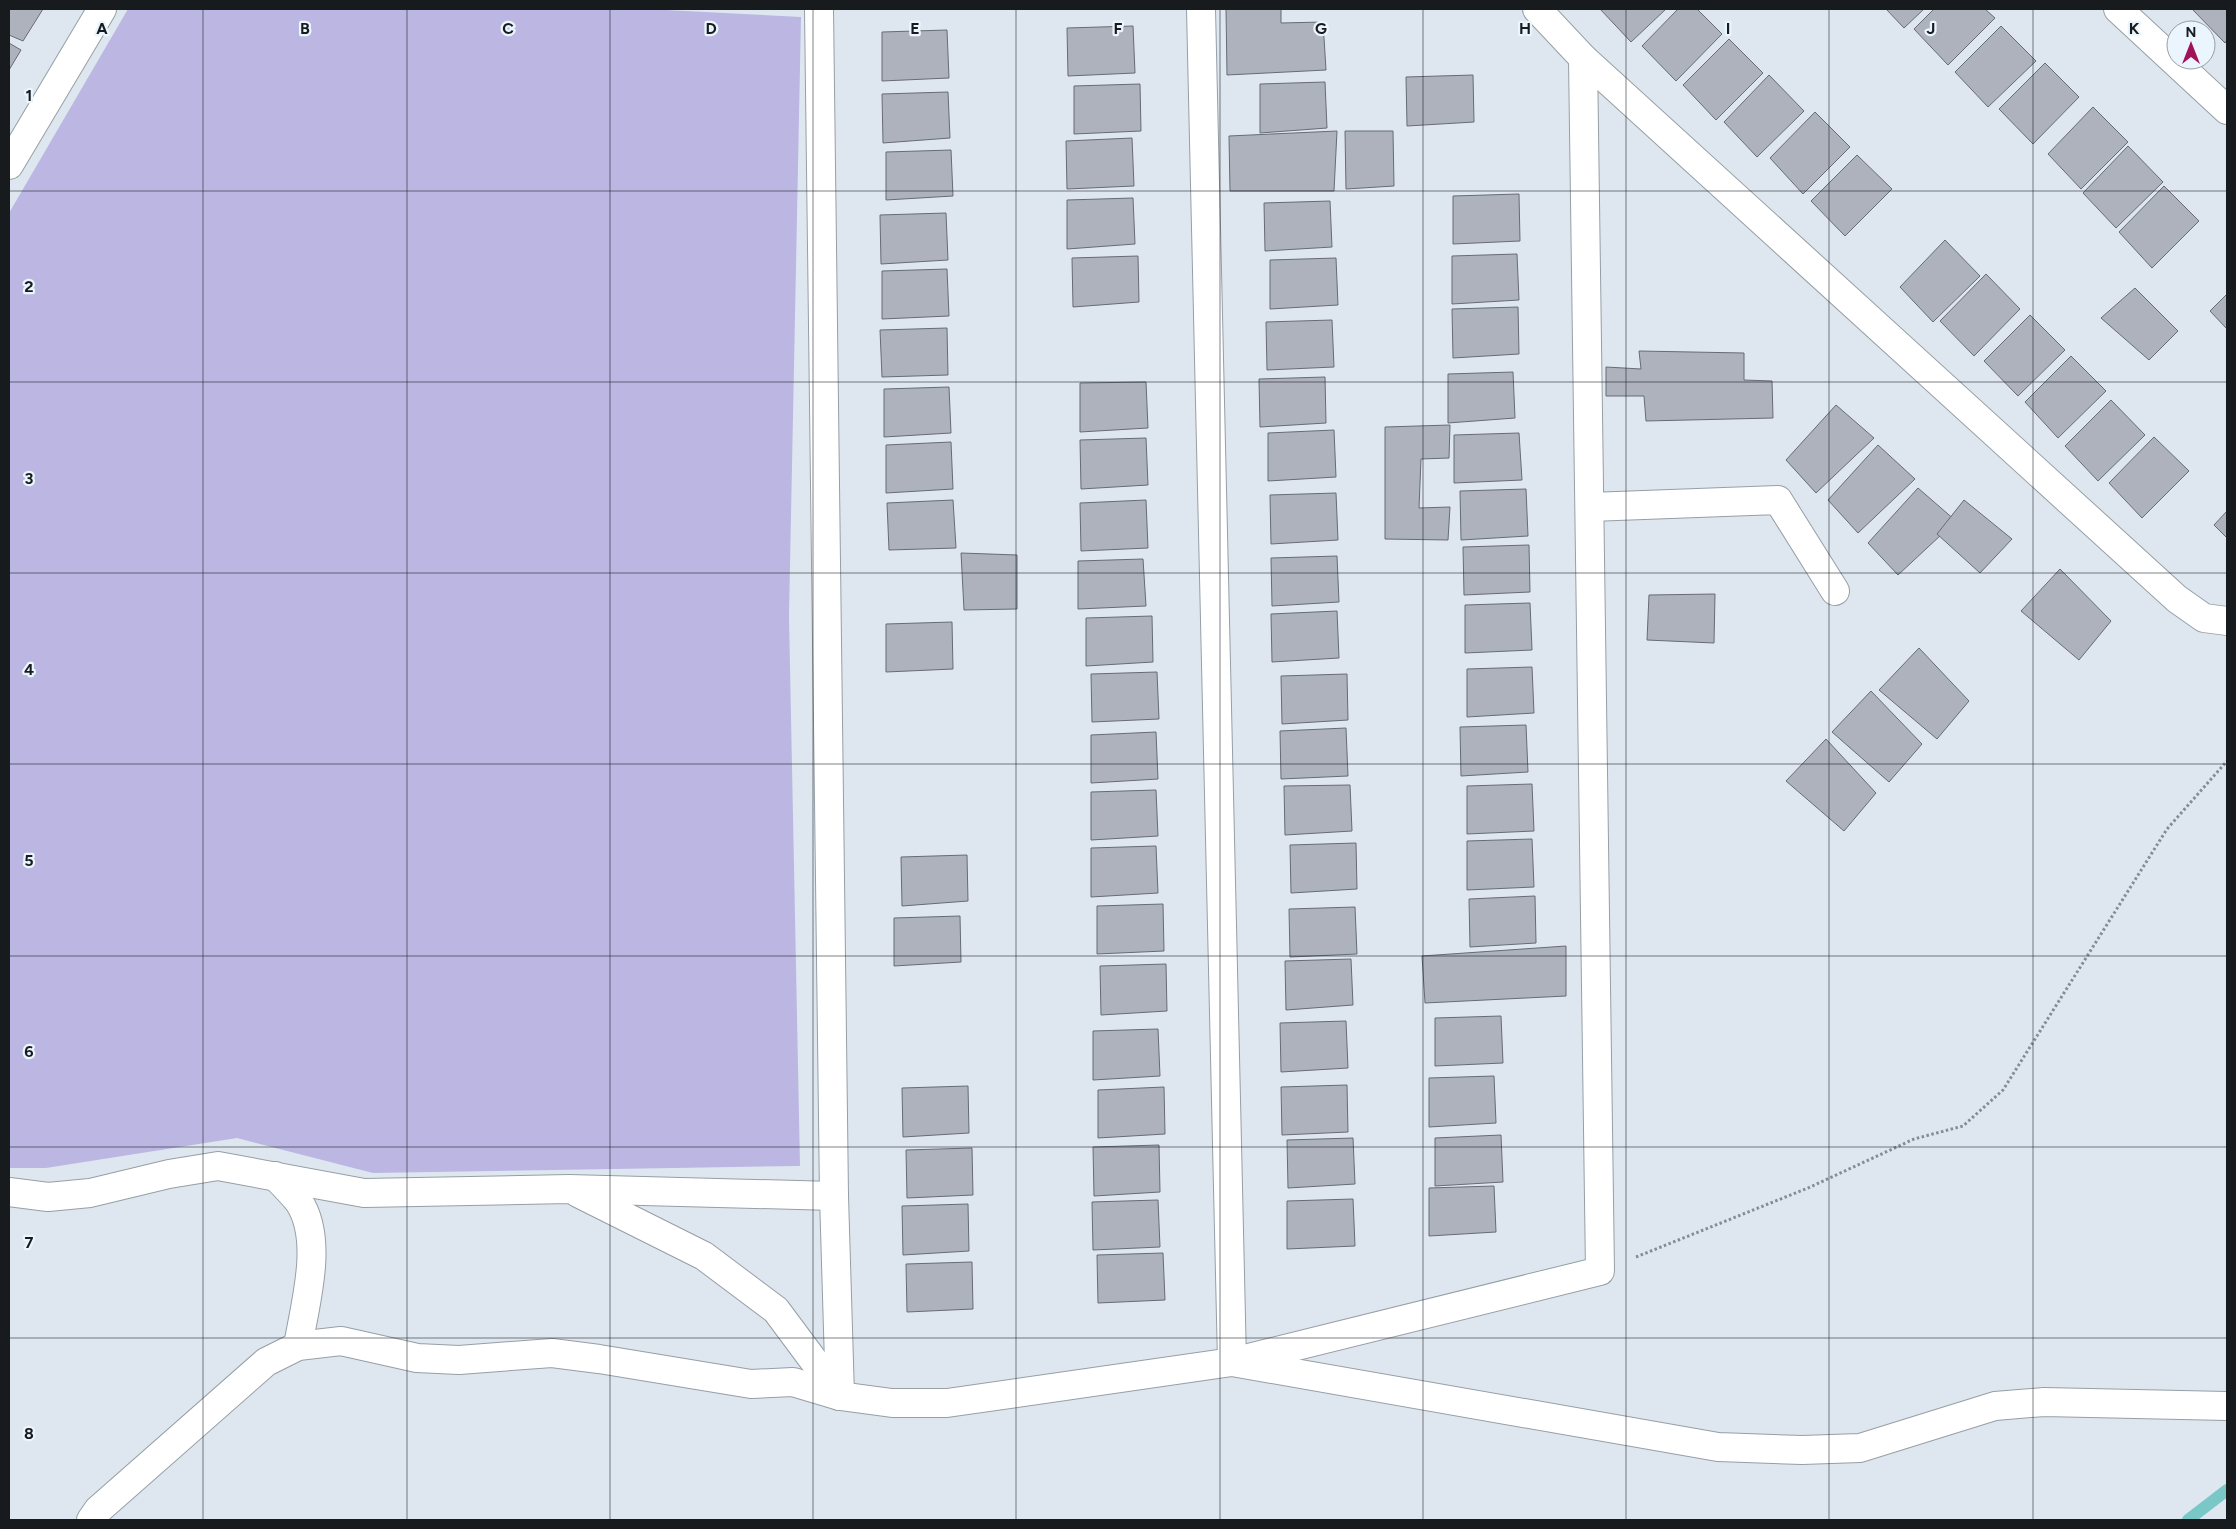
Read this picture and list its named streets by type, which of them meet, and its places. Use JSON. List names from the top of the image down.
{
  "north": "top",
  "grid": {
    "columns": [
      "A",
      "B",
      "C",
      "D",
      "E",
      "F",
      "G",
      "H",
      "I",
      "J",
      "K"
    ],
    "rows": [
      "1",
      "2",
      "3",
      "4",
      "5",
      "6",
      "7",
      "8"
    ]
  }
}
